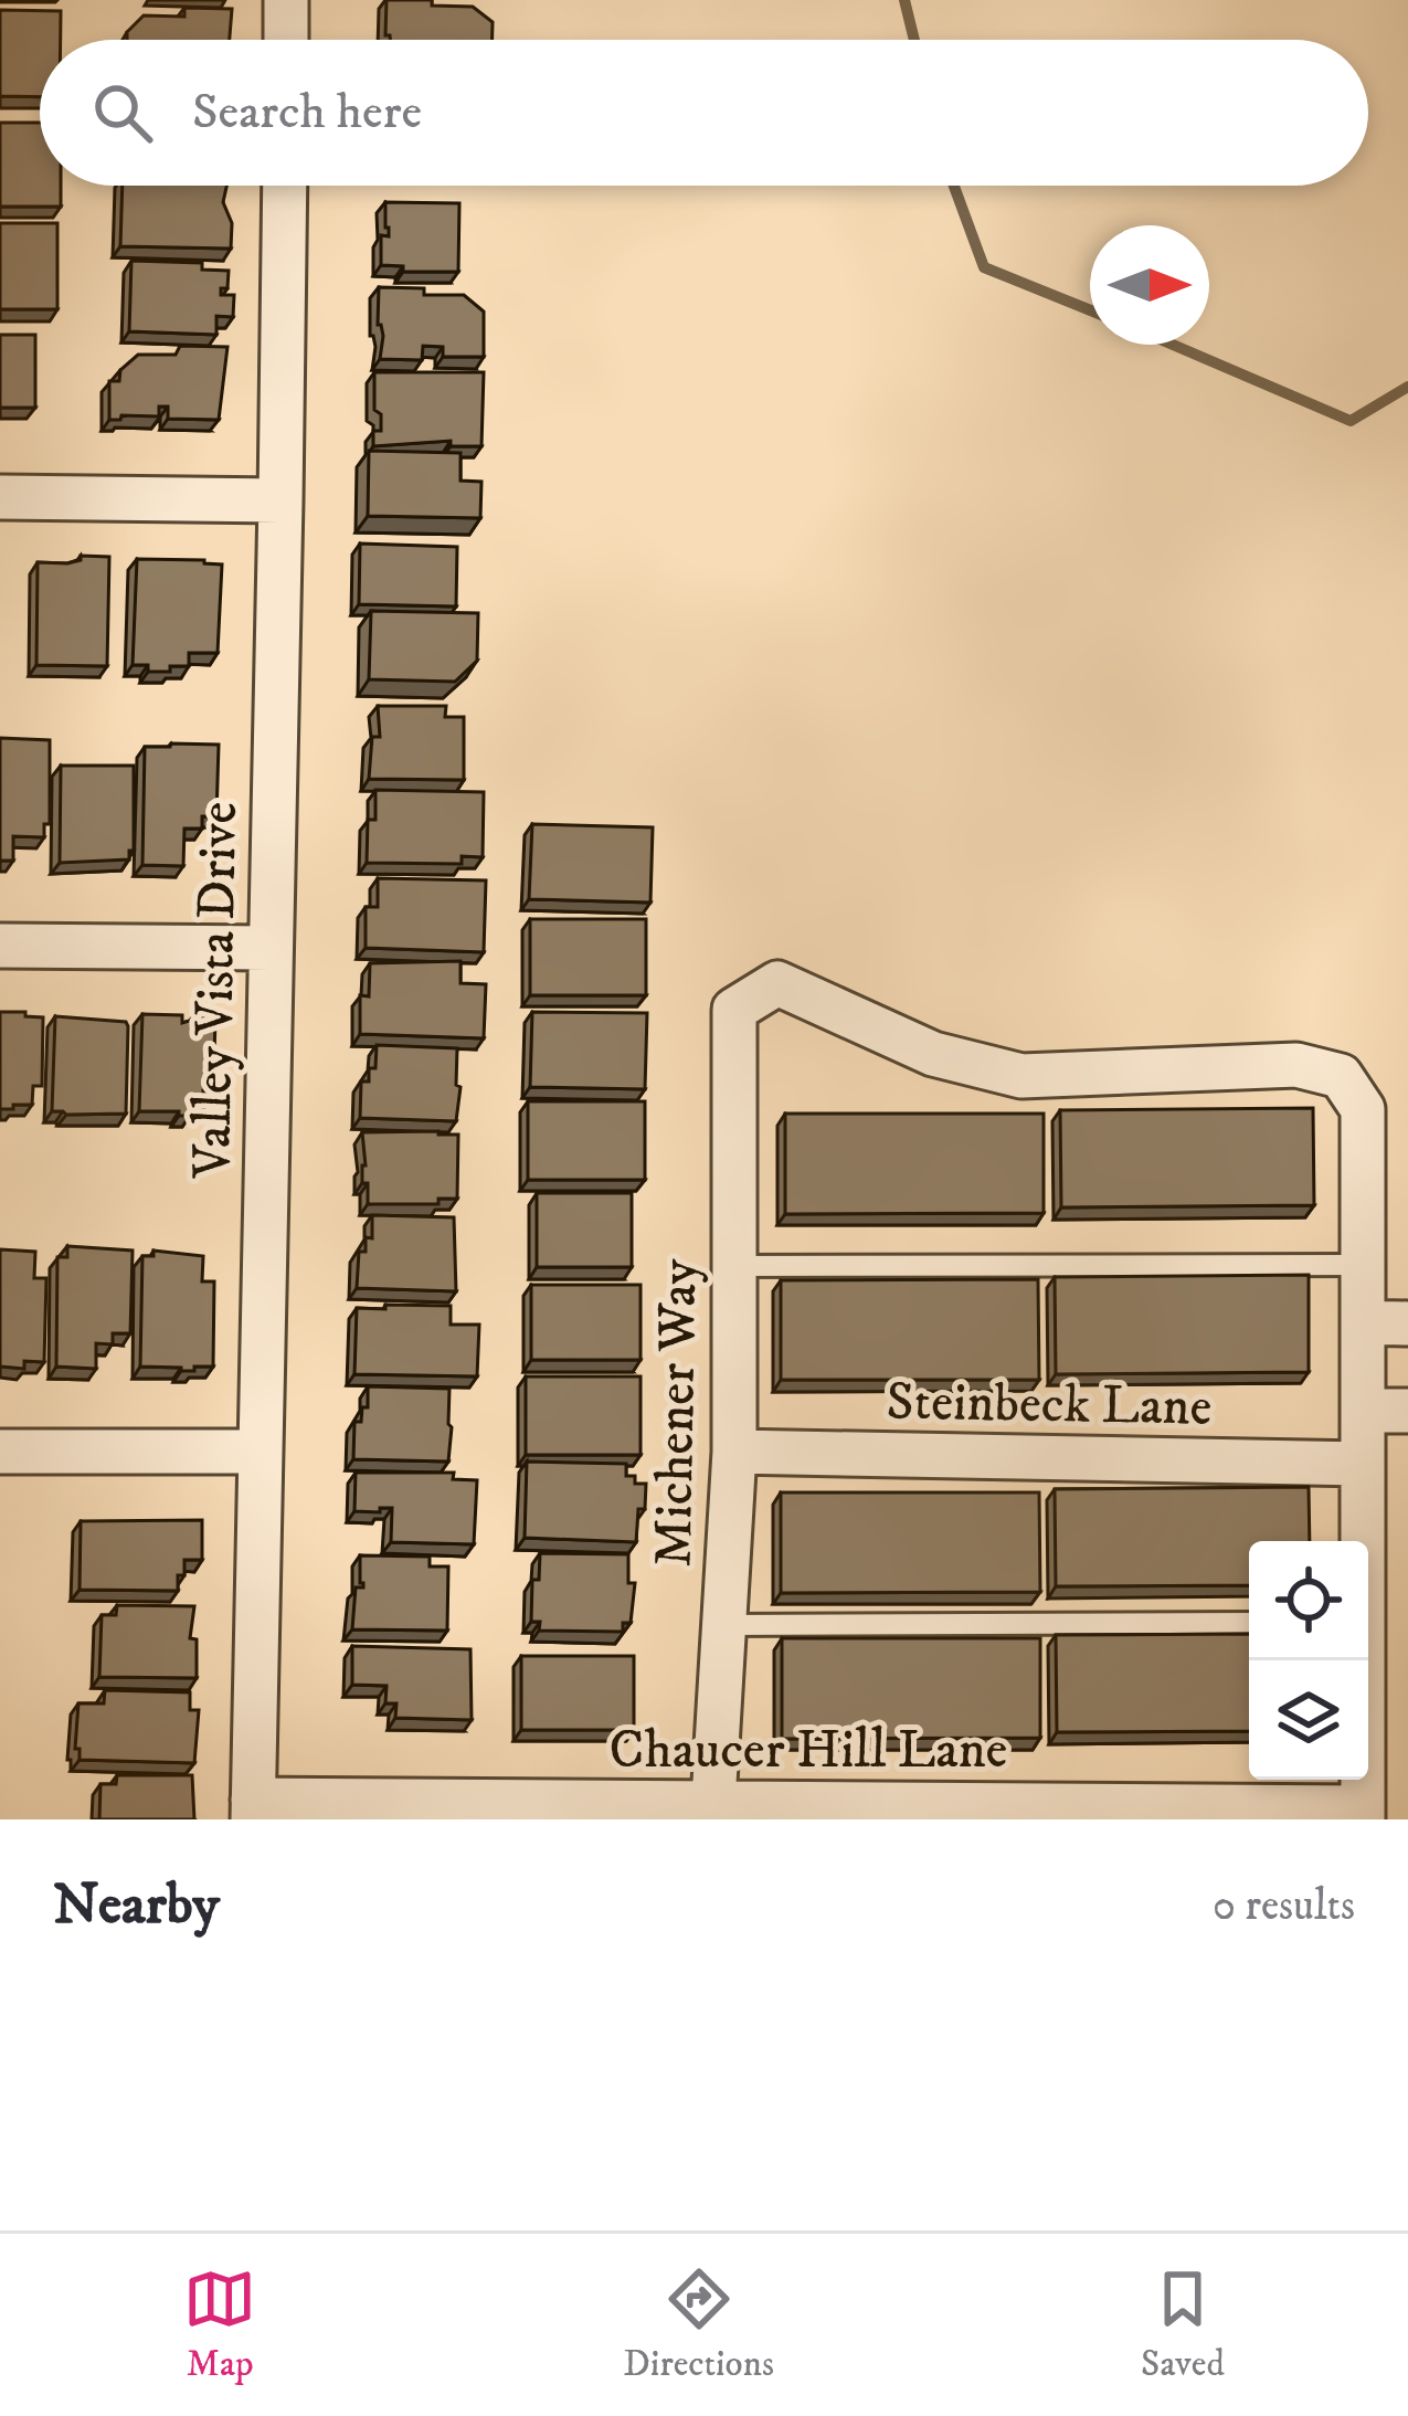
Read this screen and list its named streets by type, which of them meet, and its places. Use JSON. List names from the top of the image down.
{
  "streets": {
    "street": [
      "Valley Vista Drive",
      "Steinbeck Lane",
      "Michener Way",
      "Chaucer Hill Lane"
    ]
  },
  "crossings": [
    ["Valley Vista Drive", "Chaucer Hill Lane"],
    ["Steinbeck Lane", "Michener Way"],
    ["Michener Way", "Chaucer Hill Lane"]
  ],
  "north": "right",
  "page": {
    "search": "Search here",
    "heading": ["Nearby", "0 results"],
    "nav": ["Map", "Directions", "Saved"]
  }
}
